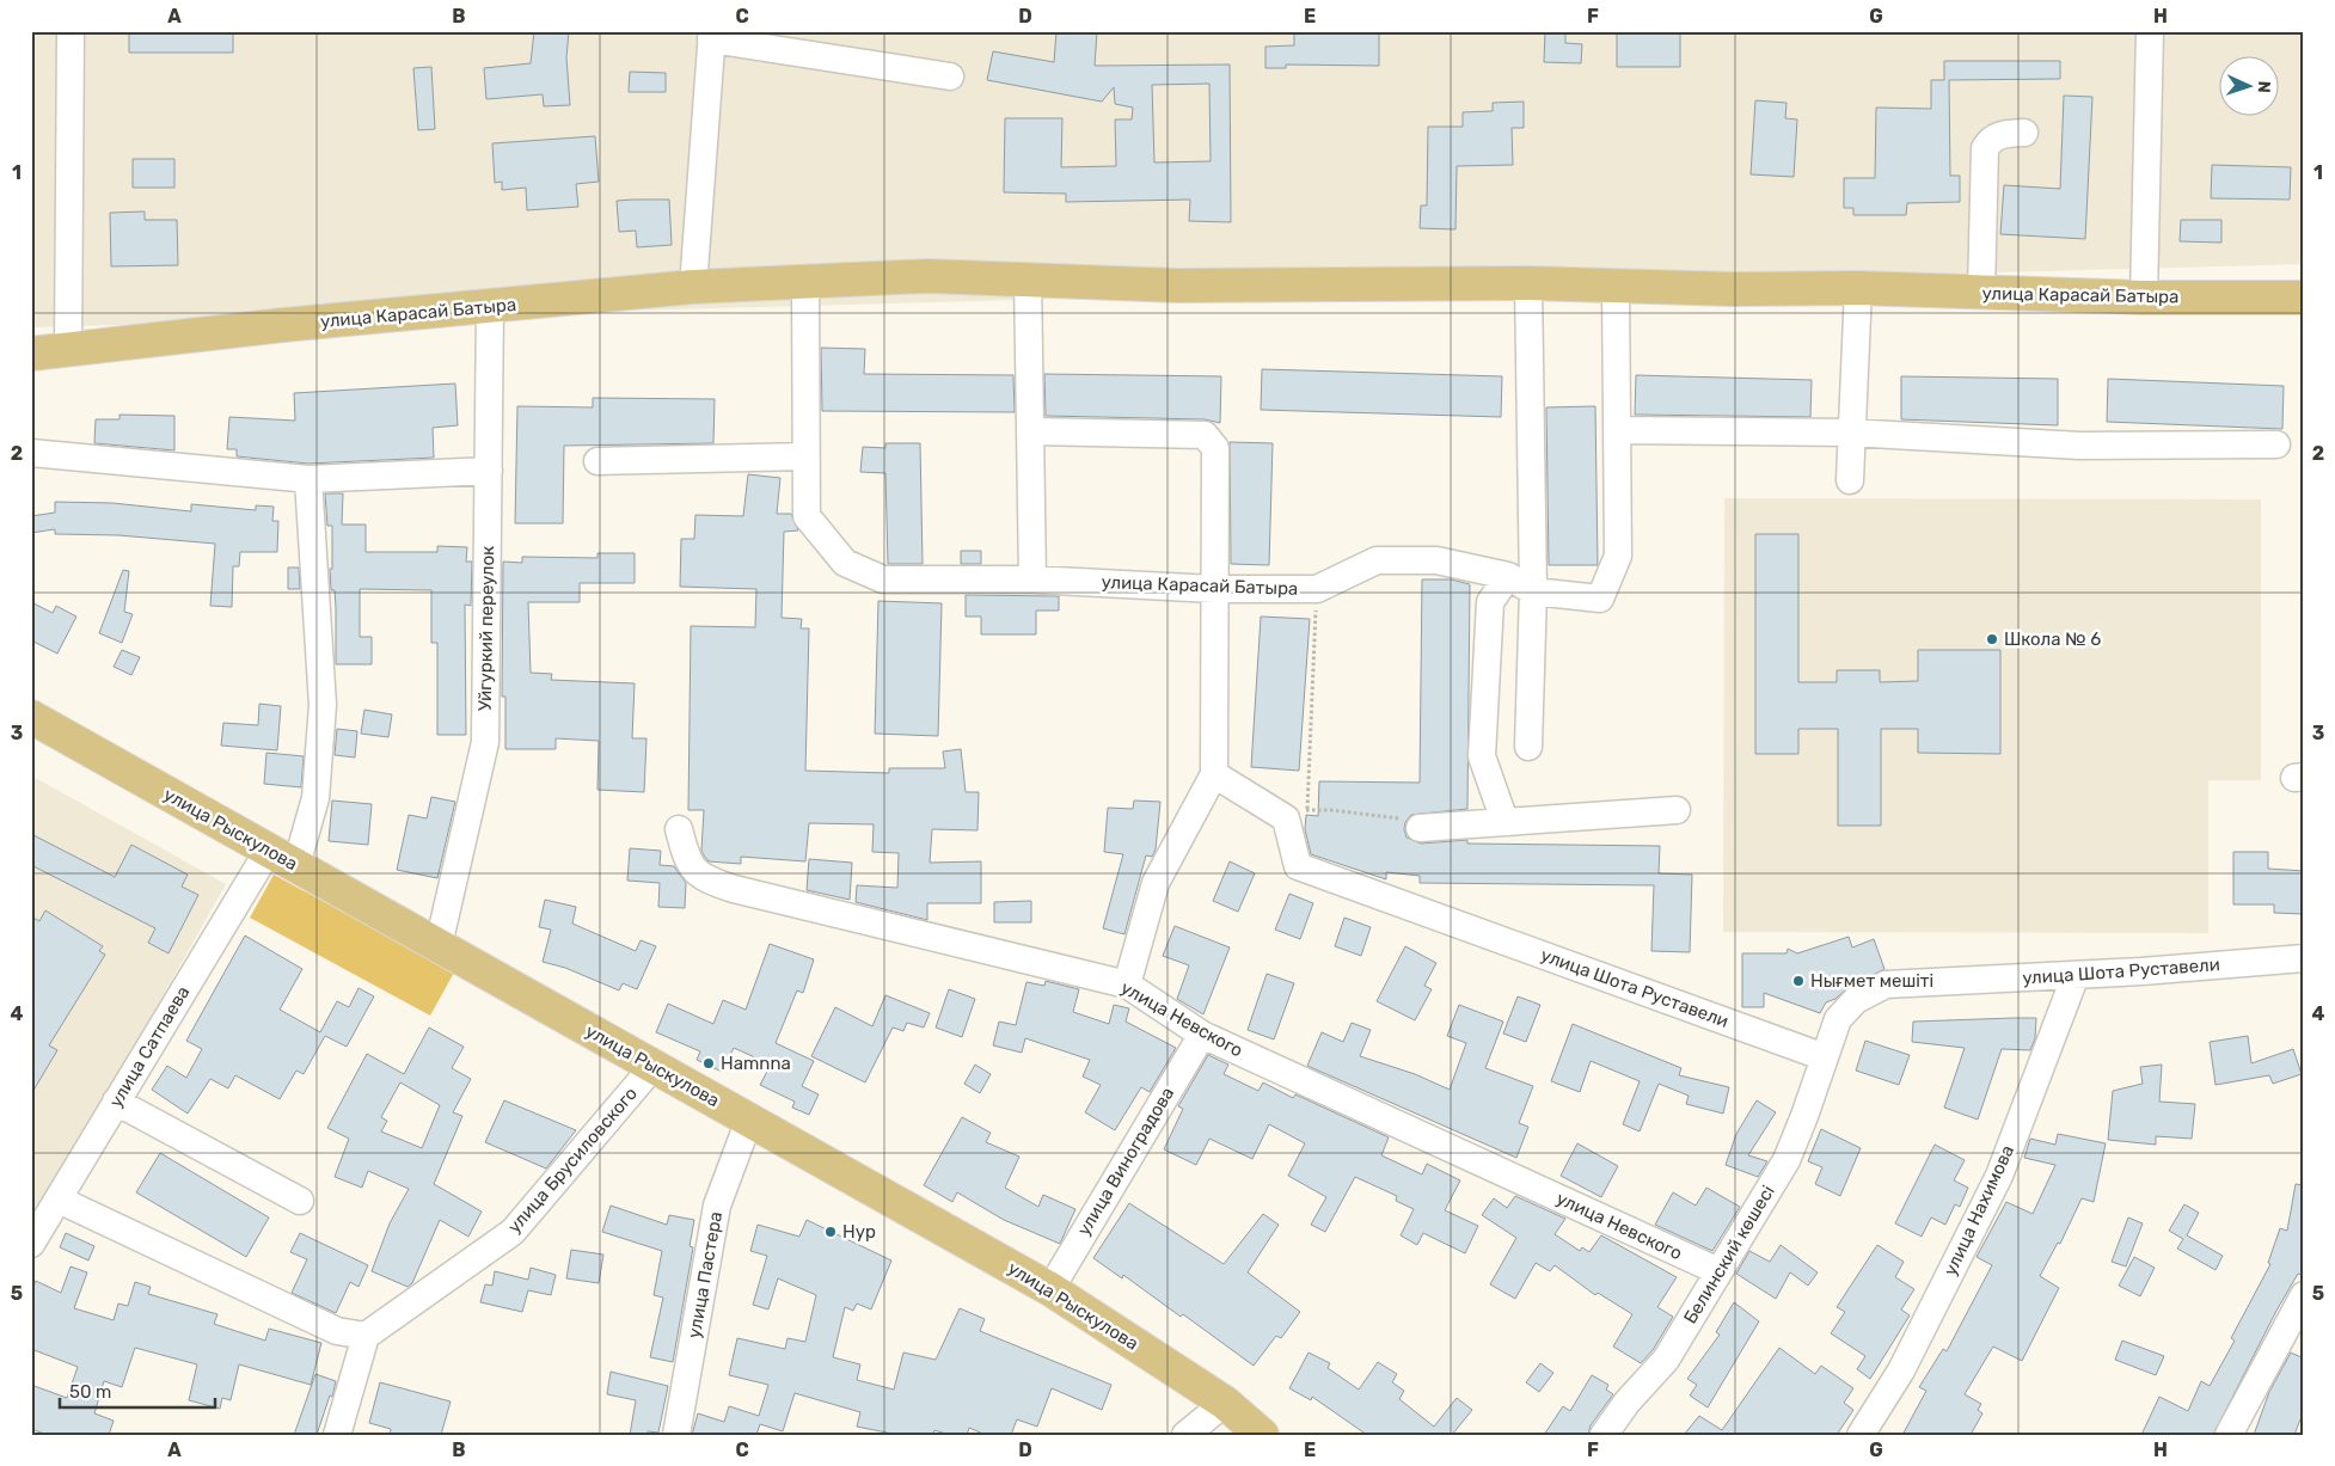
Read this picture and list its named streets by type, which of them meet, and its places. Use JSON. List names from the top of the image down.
{
  "streets": {
    "main road": ["улица Карасай Батыра", "улица Рыскулова"],
    "street": [
      "Уйгуркий переулок",
      "улица Шота Руставели",
      "улица Невского",
      "улица Сатпаева",
      "улица Брусиловского",
      "улица Виноградова",
      "улица Нахимова",
      "Белинский көшесi",
      "улица Пастера"
    ]
  },
  "crossings": [
    ["улица Карасай Батыра", "Уйгуркий переулок"],
    ["Уйгуркий переулок", "улица Рыскулова"],
    ["улица Рыскулова", "улица Сатпаева"],
    ["улица Рыскулова", "улица Брусиловского"],
    ["улица Рыскулова", "улица Виноградова"],
    ["улица Рыскулова", "улица Пастера"],
    ["улица Шота Руставели", "улица Нахимова"],
    ["улица Шота Руставели", "Белинский көшесi"],
    ["улица Невского", "улица Виноградова"],
    ["улица Невского", "Белинский көшесi"]
  ],
  "places": [
    "Школа № 6",
    "Нығмет мешіті",
    "Hamnna",
    "Hyp"
  ],
  "scale_bar": "50 m",
  "north": "right",
  "grid": {
    "columns": [
      "A",
      "B",
      "C",
      "D",
      "E",
      "F",
      "G",
      "H"
    ],
    "rows": [
      "1",
      "2",
      "3",
      "4",
      "5"
    ]
  }
}
